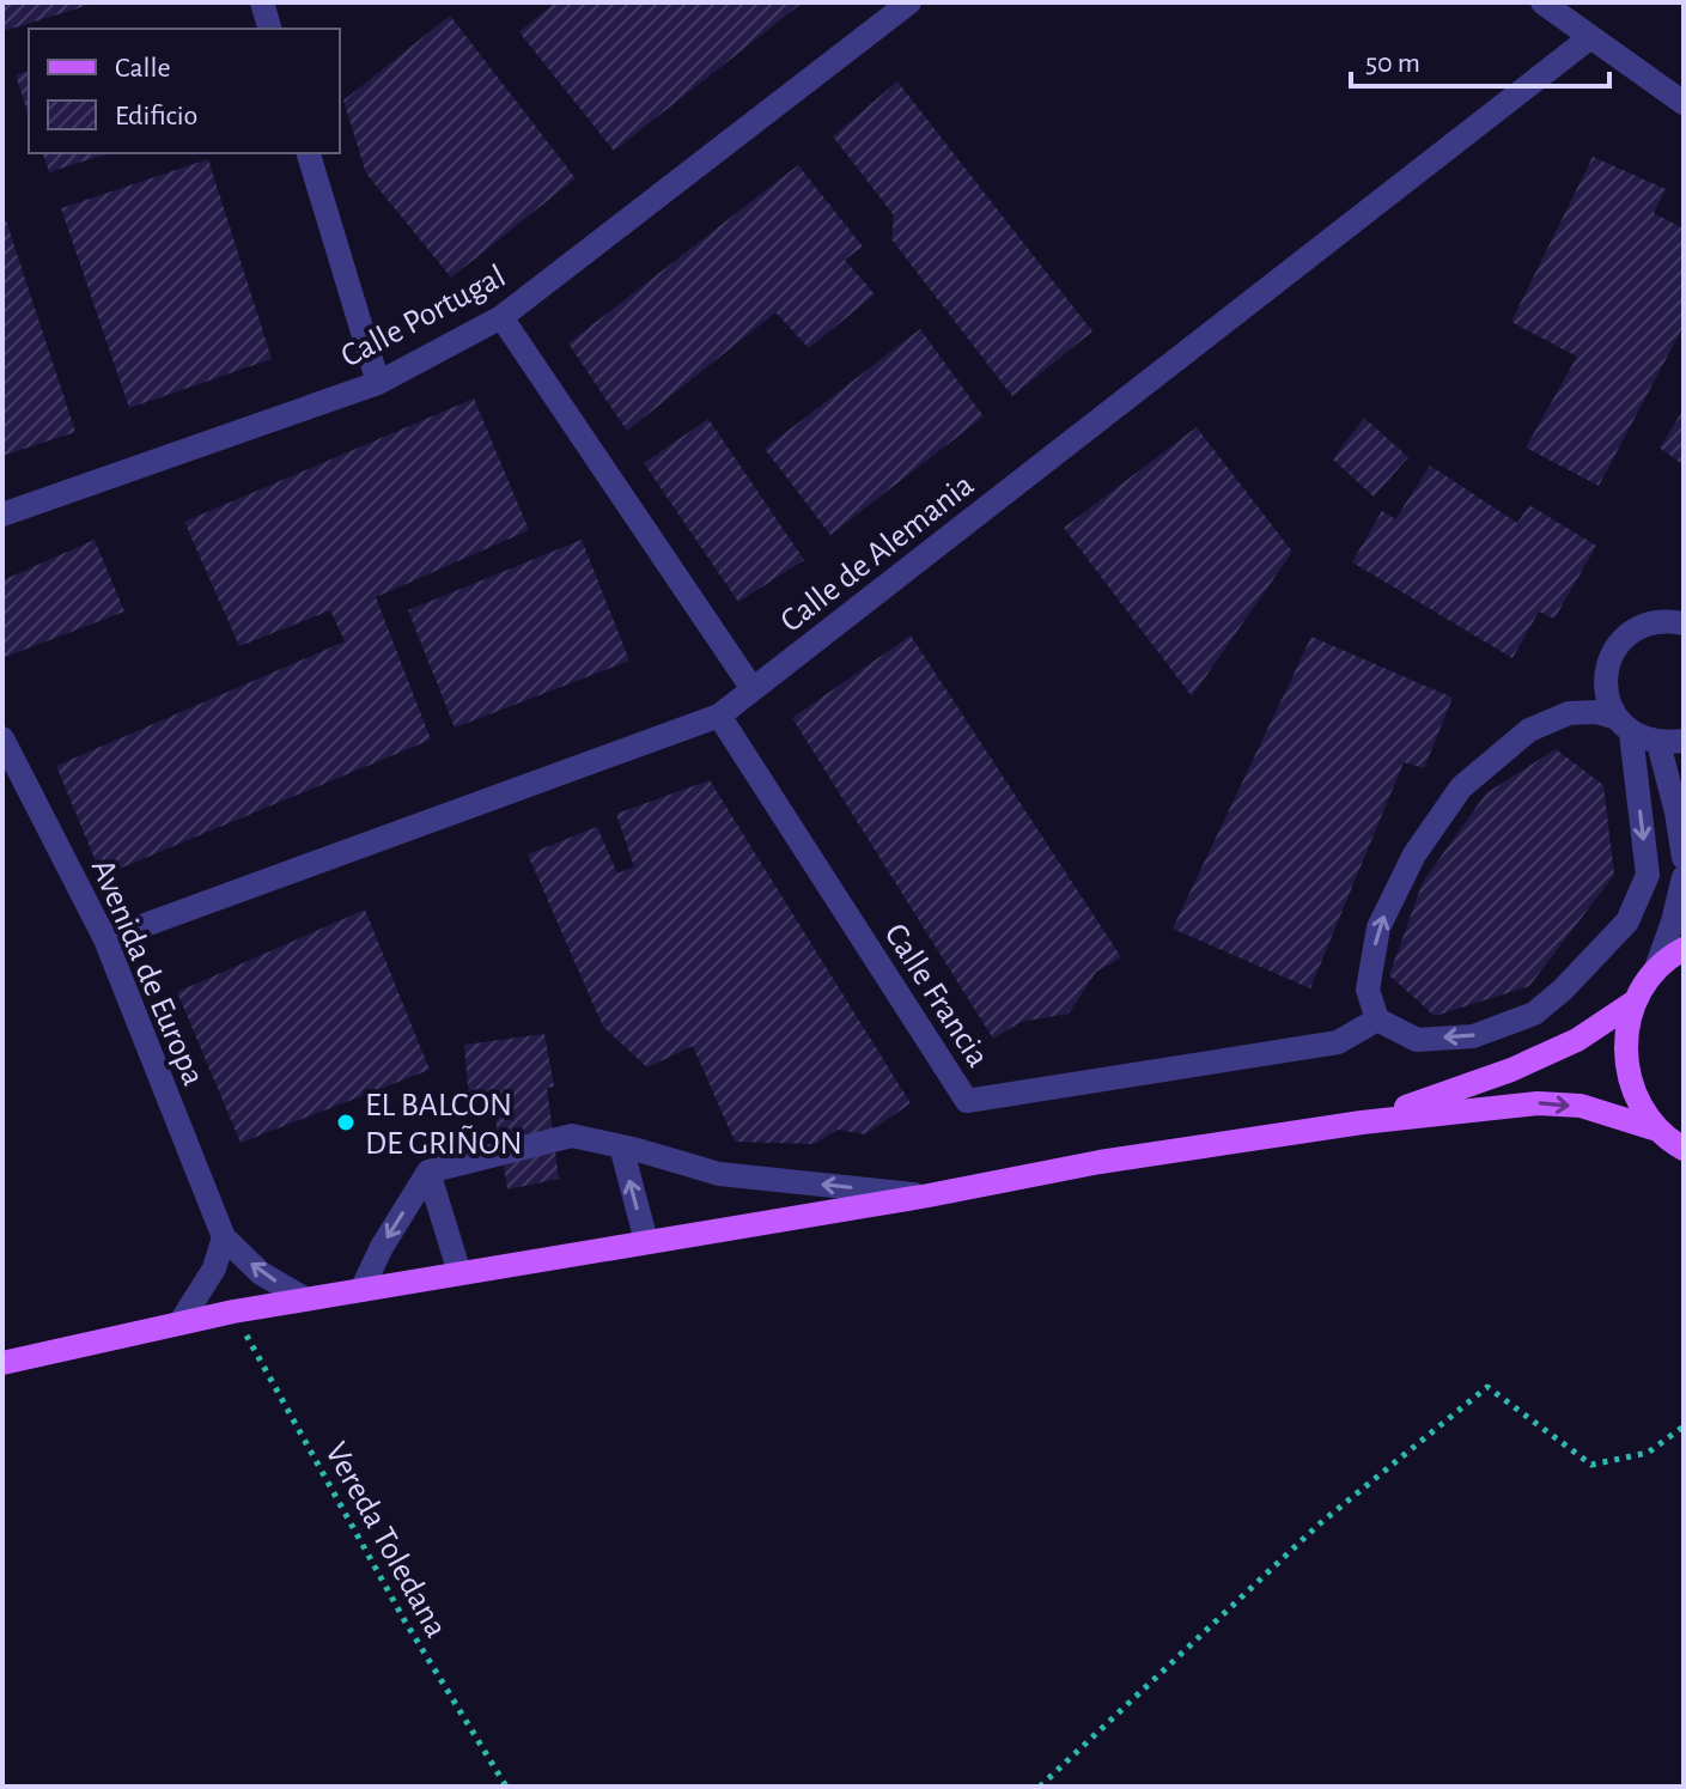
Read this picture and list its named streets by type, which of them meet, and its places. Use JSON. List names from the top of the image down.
{
  "streets": {
    "street": [
      "Calle Portugal",
      "Calle de Alemania",
      "Avenida de Europa",
      "Calle Francia"
    ],
    "path": ["Vereda Toledana"]
  },
  "crossings": [
    ["Calle de Alemania", "Avenida de Europa"],
    ["Calle de Alemania", "Calle Francia"]
  ],
  "places": ["EL BALCON DE GRIÑON"],
  "legend": ["Calle", "Edificio"],
  "scale_bar": "50 m"
}
